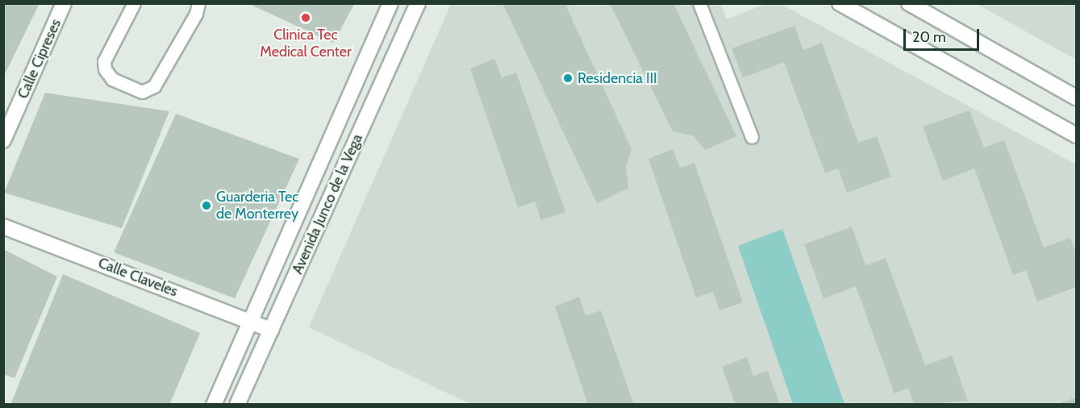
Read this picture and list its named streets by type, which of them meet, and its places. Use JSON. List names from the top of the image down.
{
  "streets": {
    "street": ["Calle Cipreses", "Avenida Junco de la Vega", "Calle Claveles"]
  },
  "crossings": [
    ["Avenida Junco de la Vega", "Calle Claveles"]
  ],
  "places": ["Clinica Tec Medical Center", "Residencia III", "Guarderia Tec de Monterrey"],
  "scale_bar": "20 m"
}
